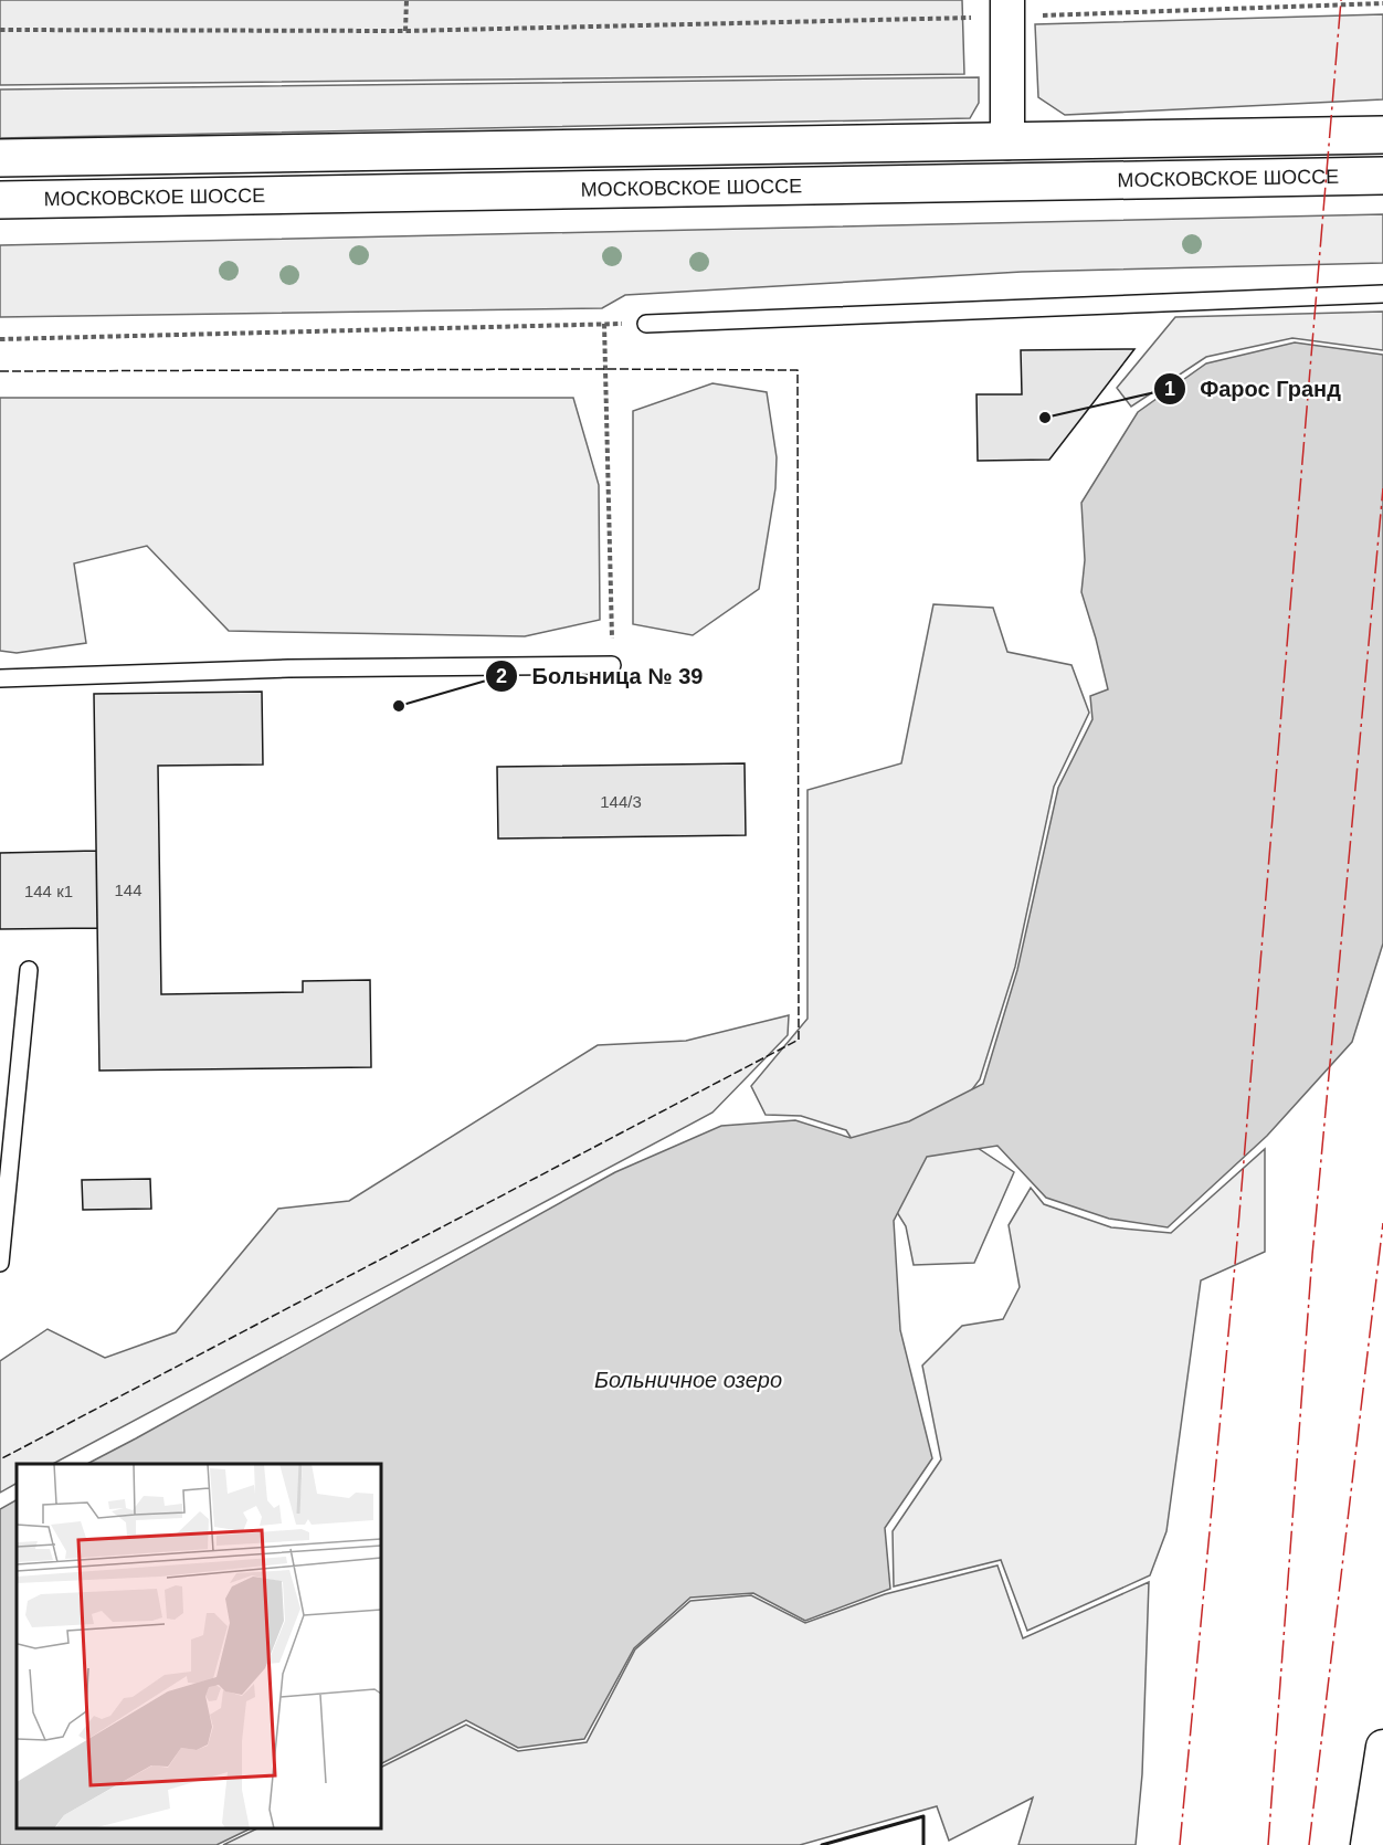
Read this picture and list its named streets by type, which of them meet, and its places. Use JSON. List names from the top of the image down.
{
  "streets": {
    "main road": ["МОСКОВСКОЕ ШОССЕ"]
  },
  "water": ["Больничное озеро"],
  "places": ["Фарос Гранд", "Больница № 39"],
  "house_numbers": ["144/3", "144", "144 к1"]
}
